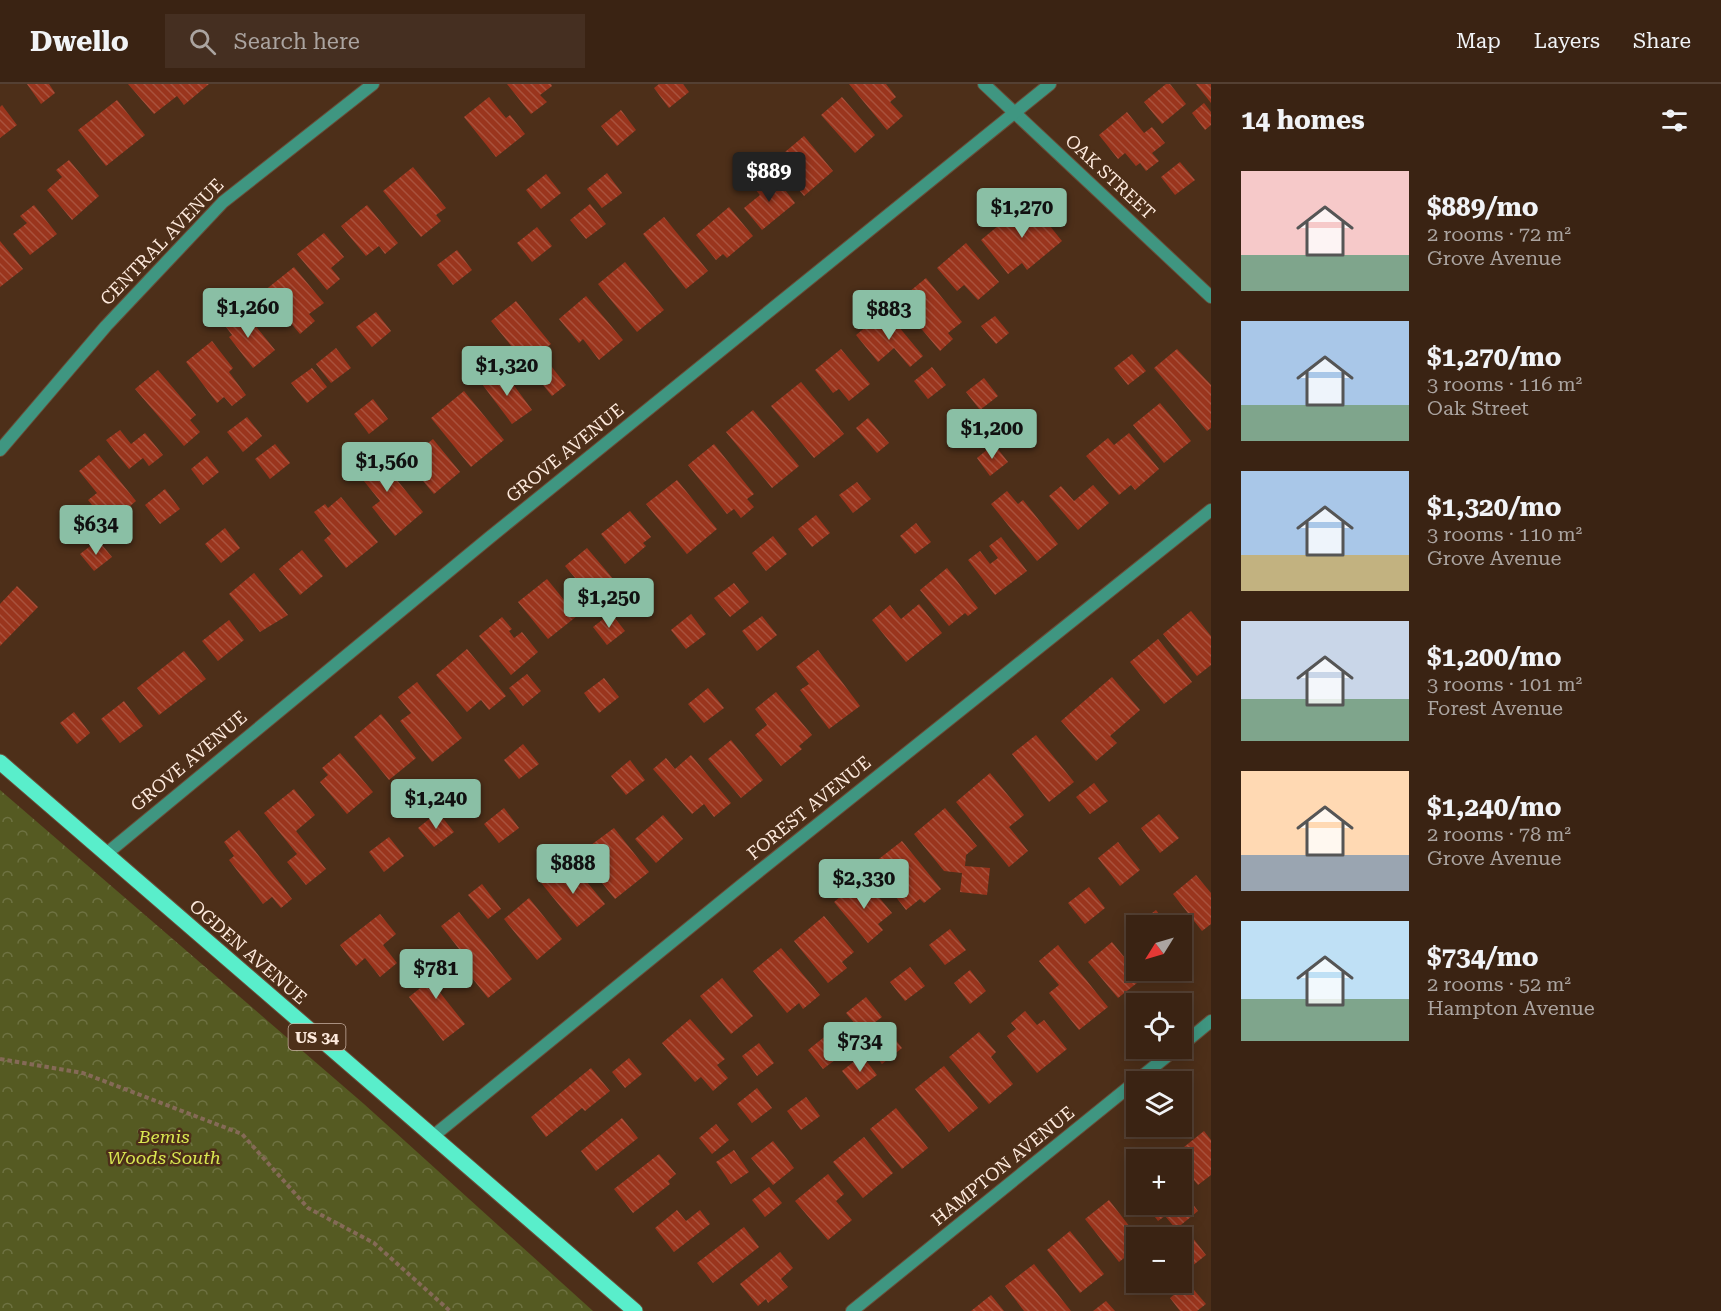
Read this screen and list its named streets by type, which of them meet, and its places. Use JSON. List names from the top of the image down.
{
  "streets": {
    "main road": ["OGDEN AVENUE", "US 34"],
    "street": [
      "OAK STREET",
      "CENTRAL AVENUE",
      "GROVE AVENUE",
      "FOREST AVENUE",
      "HAMPTON AVENUE"
    ]
  },
  "crossings": [
    ["OAK STREET", "GROVE AVENUE"],
    ["GROVE AVENUE", "OGDEN AVENUE"],
    ["FOREST AVENUE", "OGDEN AVENUE"]
  ],
  "parks": ["Bemis Woods South"],
  "north": "bottom left",
  "page": {
    "header": "Dwello",
    "search": "Search here",
    "nav": ["Map", "Layers", "Share"],
    "heading": "14 homes",
    "price": [
      "$889",
      "$1,270",
      "$1,260",
      "$883",
      "$1,320",
      "$1,200",
      "$1,560",
      "$634",
      "$1,250",
      "$1,240",
      "$888",
      "$2,330",
      "$781",
      "$734"
    ],
    "list": [
      {
        "name": "$889/mo",
        "note": "2 rooms · 72 m² · Grove Avenue"
      },
      {
        "name": "$1,270/mo",
        "note": "3 rooms · 116 m² · Oak Street"
      },
      {
        "name": "$1,320/mo",
        "note": "3 rooms · 110 m² · Grove Avenue"
      },
      {
        "name": "$1,200/mo",
        "note": "3 rooms · 101 m² · Forest Avenue"
      },
      {
        "name": "$1,240/mo",
        "note": "2 rooms · 78 m² · Grove Avenue"
      },
      {
        "name": "$734/mo",
        "note": "2 rooms · 52 m² · Hampton Avenue"
      }
    ],
    "map_buttons": ["+", "−"]
  }
}
